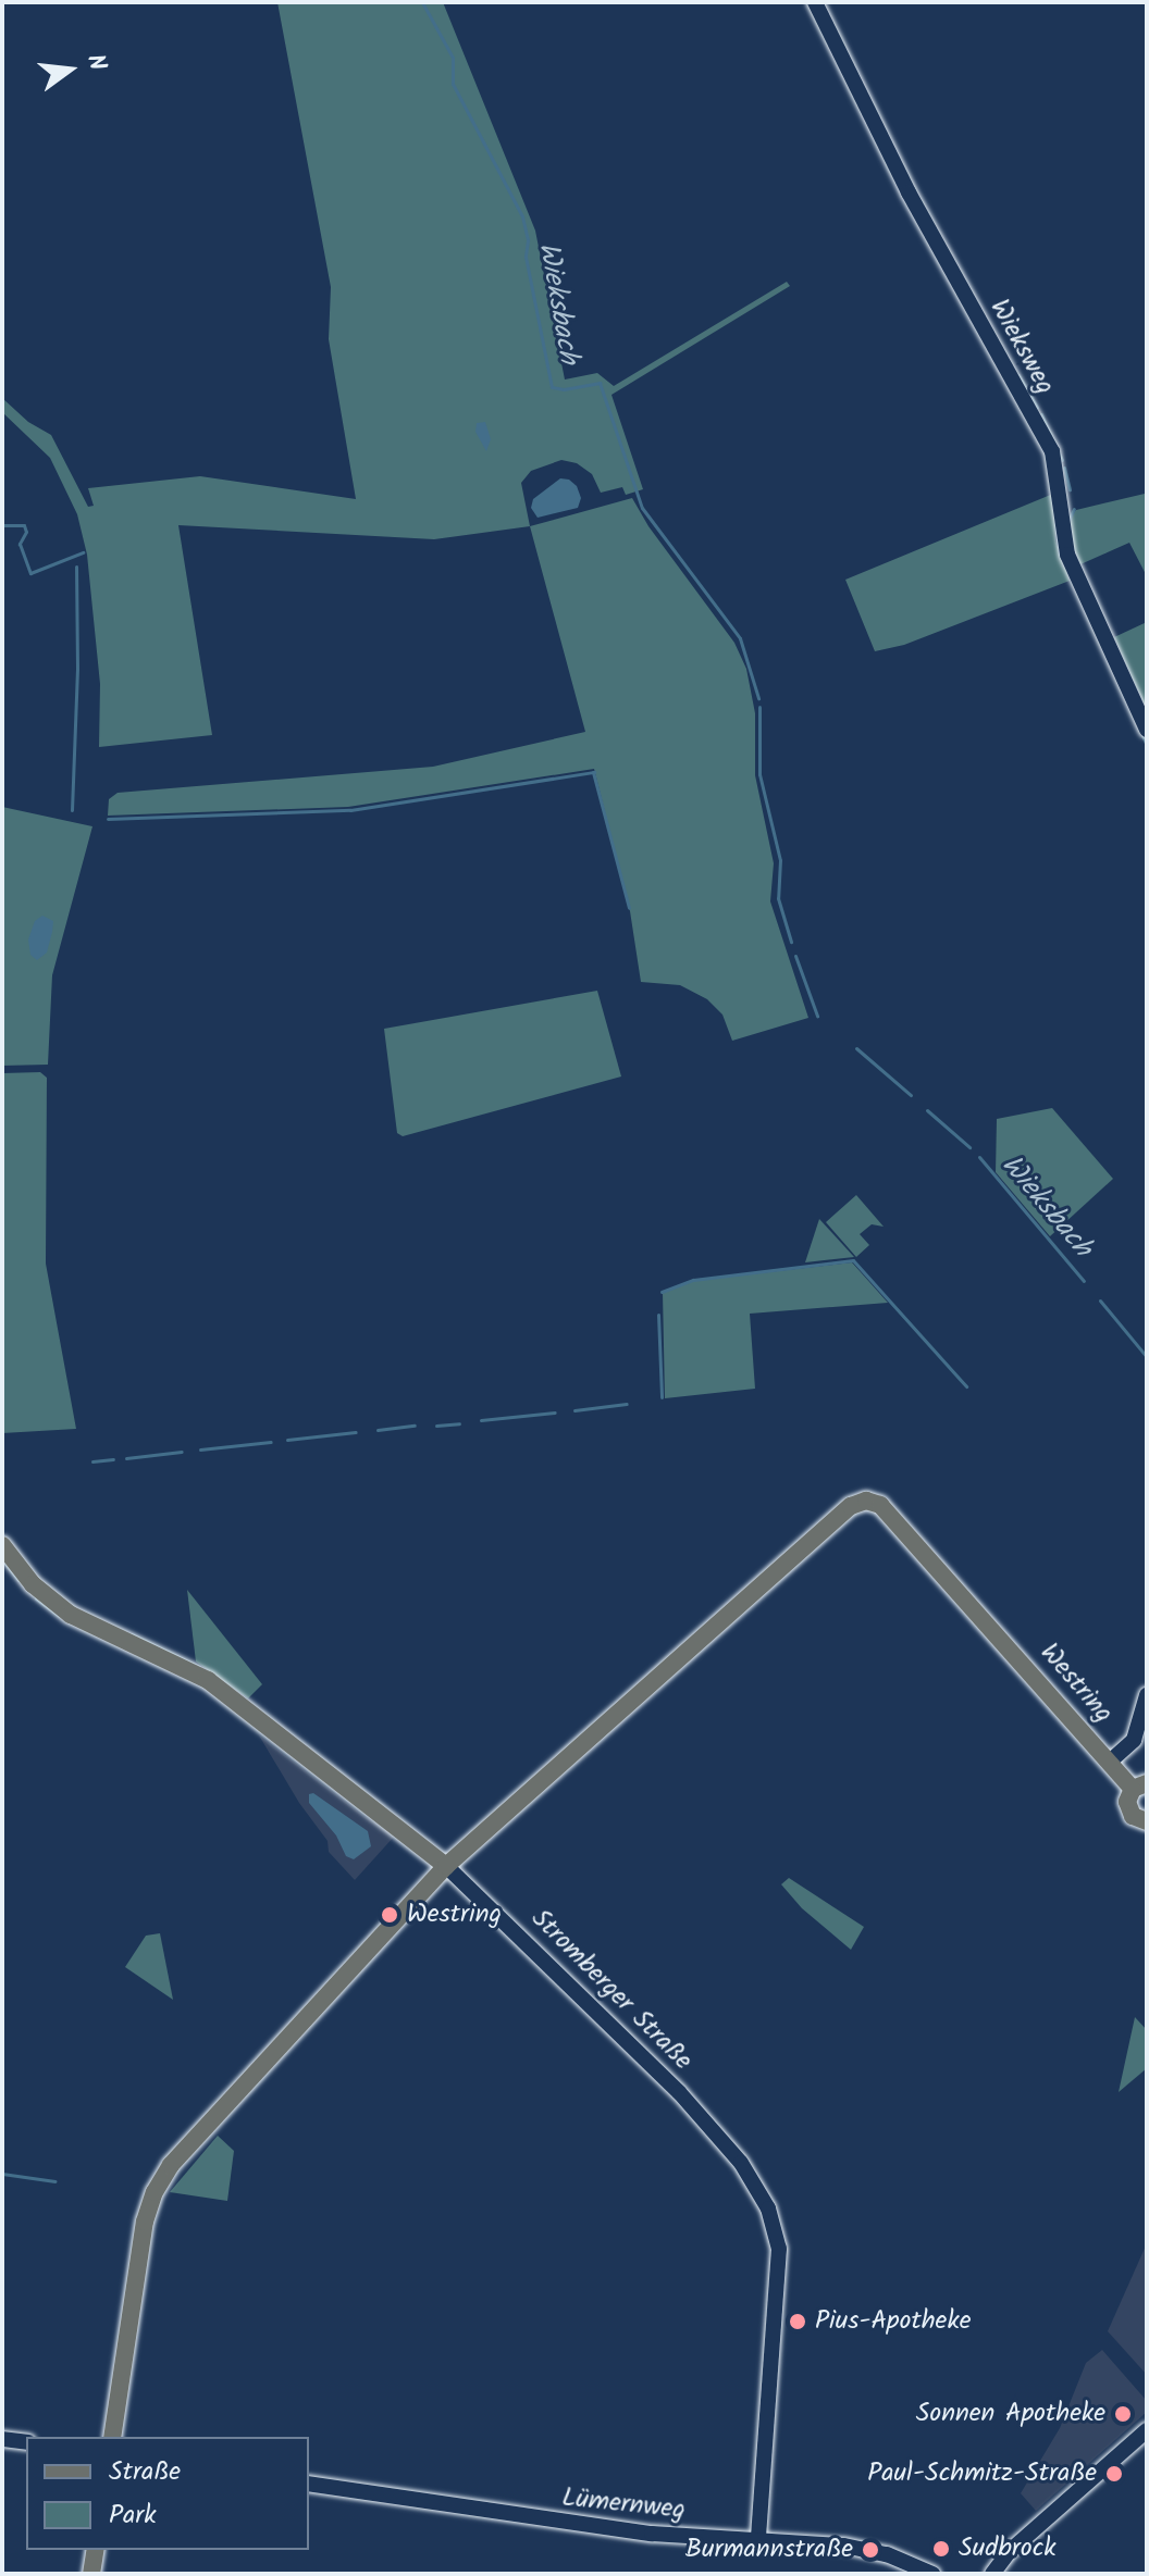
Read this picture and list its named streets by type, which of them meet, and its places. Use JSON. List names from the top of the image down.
{
  "streets": {
    "main road": ["Westring", "Stromberger Straße"],
    "street": ["Wieksweg", "Lümernweg"]
  },
  "crossings": [
    ["Westring", "Stromberger Straße"],
    ["Stromberger Straße", "Lümernweg"]
  ],
  "water": ["Wieksbach"],
  "places": [
    "Westring",
    "Pius-Apotheke",
    "Sonnen Apotheke",
    "Paul-Schmitz-Straße",
    "Sudbrock",
    "Burmannstraße"
  ],
  "legend": ["Straße", "Park"],
  "north": "right"
}
